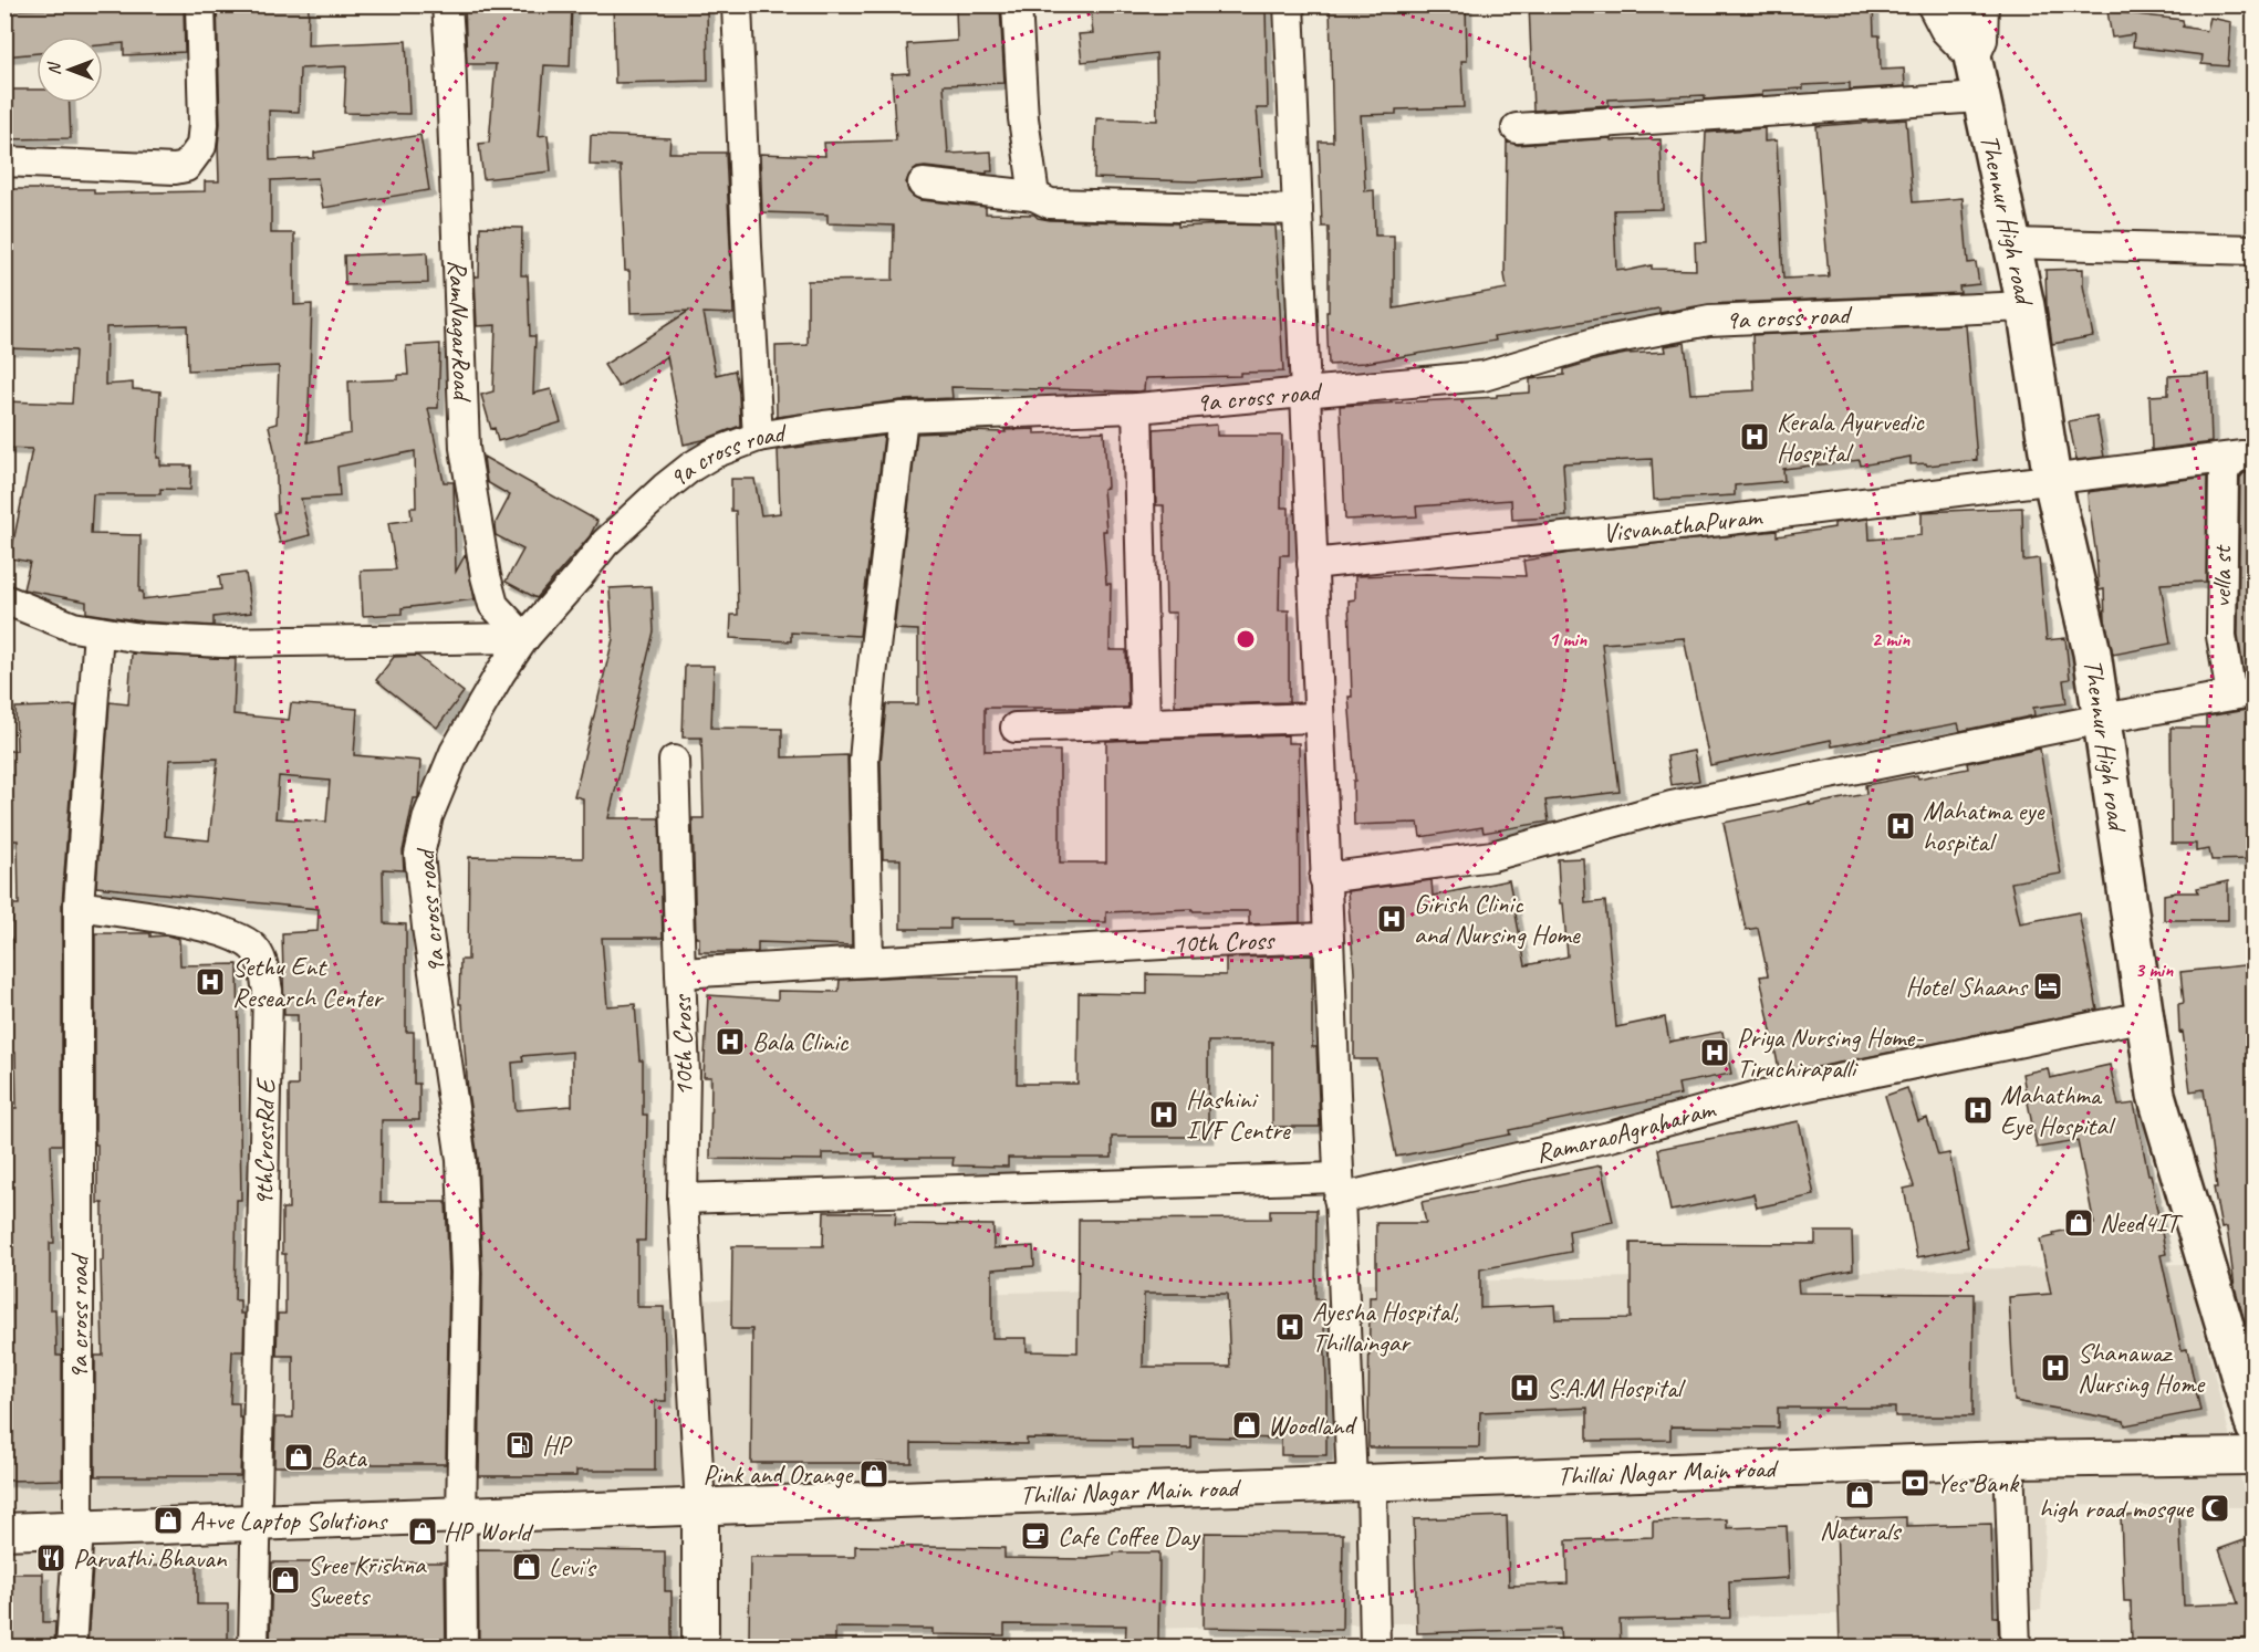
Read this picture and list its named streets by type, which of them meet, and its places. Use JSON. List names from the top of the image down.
{
  "streets": {
    "main road": ["Thennur High road"],
    "street": [
      "9a cross road",
      "RamNagarRoad",
      "VisvanathaPuram",
      "vella st",
      "10th Cross",
      "RamaraoAgraharam",
      "9thCrossRd E",
      "Thillai Nagar Main road"
    ]
  },
  "crossings": [
    ["Thennur High road", "9a cross road"],
    ["Thennur High road", "VisvanathaPuram"],
    ["Thennur High road", "RamaraoAgraharam"],
    ["9a cross road", "RamNagarRoad"],
    ["9a cross road", "9thCrossRd E"],
    ["9a cross road", "Thillai Nagar Main road"],
    ["VisvanathaPuram", "vella st"],
    ["10th Cross", "RamaraoAgraharam"],
    ["10th Cross", "Thillai Nagar Main road"],
    ["9thCrossRd E", "Thillai Nagar Main road"]
  ],
  "places": {
    "hospital": [
      "Kerala Ayurvedic Hospital",
      "Mahatma eye hospital",
      "Girish Clinic and Nursing Home",
      "Sethu Ent Research Center",
      "Bala Clinic",
      "Priya Nursing Home- Tiruchirapalli",
      "Mahathma Eye Hospital",
      "Hashini IVF Centre",
      "Ayesha Hospital, Thillaingar",
      "Shanawaz Nursing Home",
      "S.A.M Hospital"
    ],
    "hotel": ["Hotel Shaans"],
    "shop": [
      "Need4IT",
      "Woodland",
      "Bata",
      "Pink and Orange",
      "Naturals",
      "A+ve Laptop Solutions",
      "HP World",
      "Levi's",
      "Sree Krishna Sweets"
    ],
    "fuel station": ["HP"],
    "bank": ["Yes Bank"],
    "mosque": ["high road mosque"],
    "cafe": ["Cafe Coffee Day"],
    "restaurant": ["Parvathi Bhavan"]
  },
  "north": "left",
  "rings": ["1 min", "2 min", "3 min"]
}
